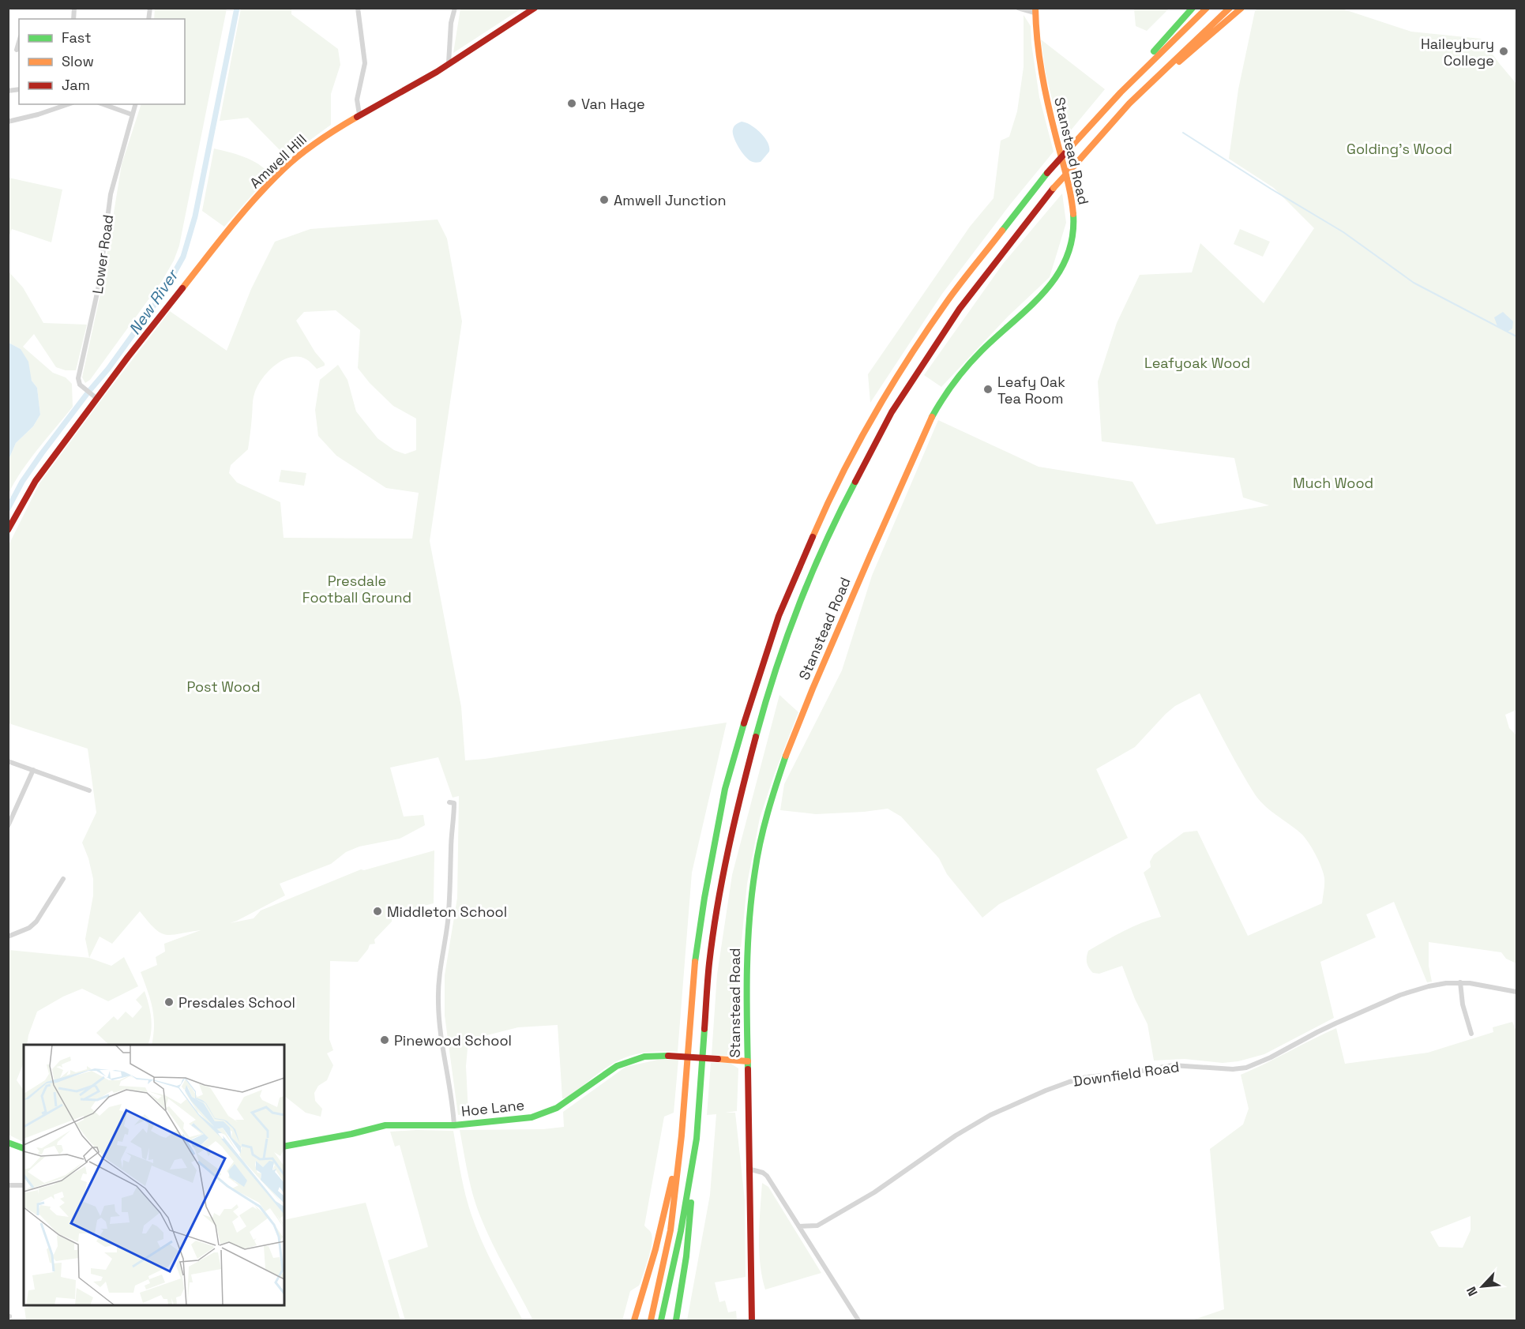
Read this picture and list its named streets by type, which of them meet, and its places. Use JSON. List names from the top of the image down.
{
  "streets": {
    "main road": ["Stanstead Road", "Amwell Hill", "Hoe Lane"],
    "street": ["Lower Road", "Downfield Road"]
  },
  "crossings": [
    ["Stanstead Road", "Hoe Lane"],
    ["Amwell Hill", "Lower Road"]
  ],
  "water": ["New River"],
  "parks": [
    "Golding's Wood",
    "Leafyoak Wood",
    "Much Wood",
    "Presdale Football Ground",
    "Post Wood"
  ],
  "places": [
    "Haileybury College",
    "Van Hage",
    "Amwell Junction",
    "Leafy Oak Tea Room",
    "Middleton School",
    "Presdales School",
    "Pinewood School"
  ],
  "legend": ["Fast", "Slow", "Jam"],
  "north": "bottom left"
}
